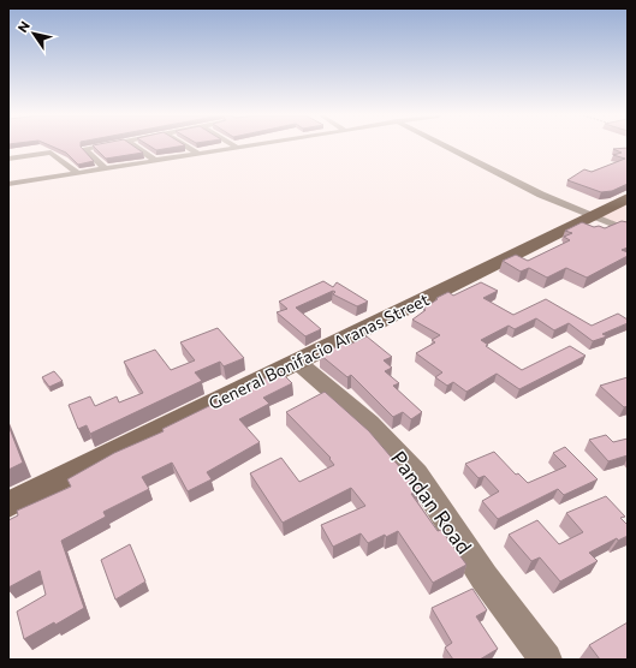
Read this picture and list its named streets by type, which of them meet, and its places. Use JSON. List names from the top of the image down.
{
  "streets": {
    "main road": ["General Bonifacio Aranas Street"],
    "street": ["Pandan Road"]
  },
  "crossings": [
    ["General Bonifacio Aranas Street", "Pandan Road"]
  ],
  "north": "top left"
}
